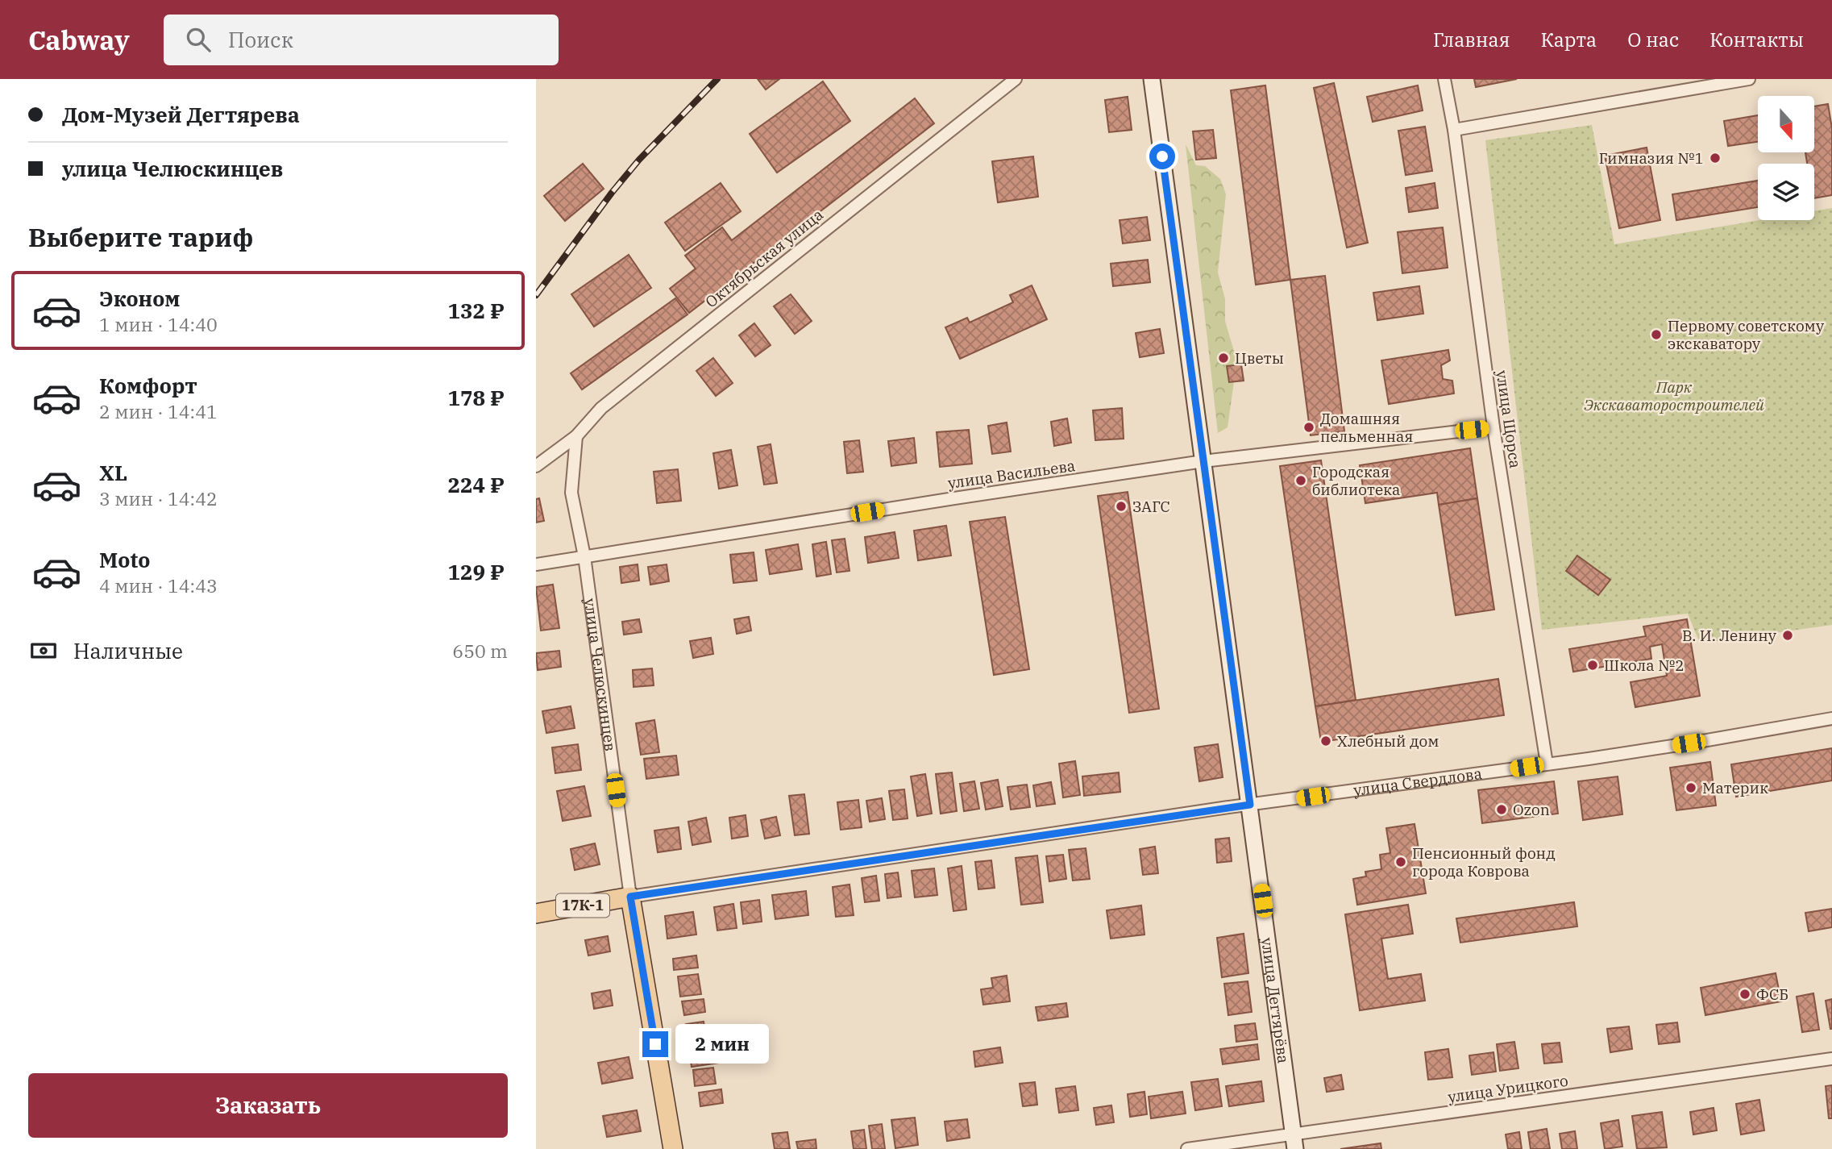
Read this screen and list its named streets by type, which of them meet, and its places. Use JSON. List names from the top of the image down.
{
  "streets": {
    "main road": [
      "улица Челюскинцев",
      "улица Свердлова",
      "17К-1",
      "улица Дегтярёва"
    ],
    "street": [
      "Октябрьская улица",
      "улица Щорса",
      "улица Васильева",
      "улица Урицкого"
    ]
  },
  "crossings": [
    ["Октябрьская улица", "улица Челюскинцев"],
    ["улица Щорса", "улица Васильева"],
    ["улица Щорса", "улица Свердлова"],
    ["улица Васильева", "улица Челюскинцев"],
    ["улица Васильева", "улица Дегтярёва"],
    ["улица Челюскинцев", "улица Свердлова"],
    ["улица Свердлова", "улица Дегтярёва"],
    ["улица Дегтярёва", "улица Урицкого"]
  ],
  "parks": ["Парк Экскаваторостроителей"],
  "places": [
    "Гимназия №1",
    "Первому советскому экскаватору",
    "Цветы",
    "Домашняя пельменная",
    "Городская библиотека",
    "ЗАГС",
    "В. И. Ленину",
    "Школа №2",
    "Хлебный дом",
    "Материк",
    "Ozon",
    "Пенсионный фонд города Коврова",
    "ФСБ"
  ],
  "north": "bottom",
  "page": {
    "header": "Cabway",
    "search": "Поиск",
    "nav": [
      "Главная",
      "Карта",
      "О нас",
      "Контакты"
    ],
    "banner": ["Дом-Музей Дегтярева", "улица Челюскинцев"],
    "heading": "Выберите тариф",
    "list": [
      {
        "name": "Эконом",
        "note": "1 мин · 14:40",
        "value": "132 ₽"
      },
      {
        "name": "Комфорт",
        "note": "2 мин · 14:41",
        "value": "178 ₽"
      },
      {
        "name": "XL",
        "note": "3 мин · 14:42",
        "value": "224 ₽"
      },
      {
        "name": "Moto",
        "note": "4 мин · 14:43",
        "value": "129 ₽"
      }
    ],
    "pay": ["Наличные", "650 m"],
    "bubble": "2 мин",
    "buttons": "Заказать"
  }
}
